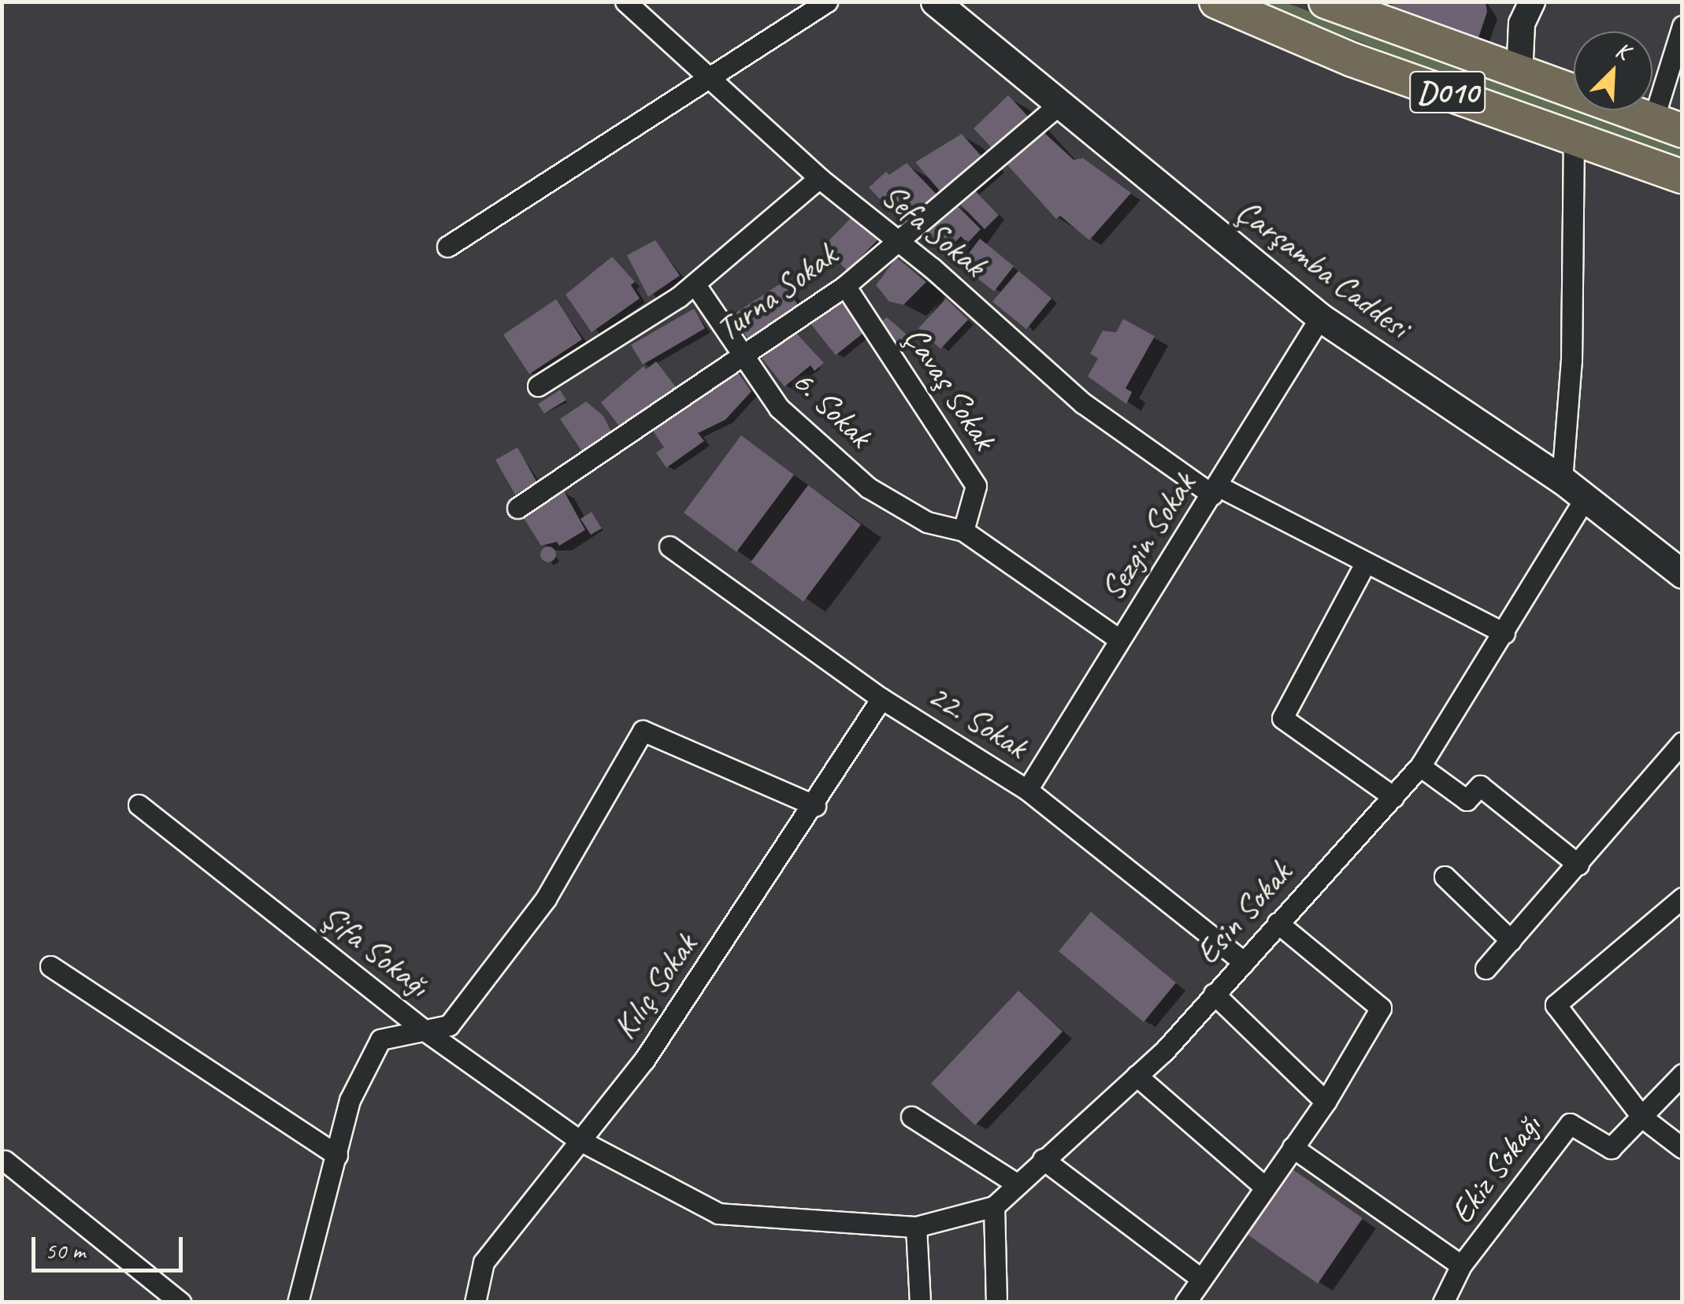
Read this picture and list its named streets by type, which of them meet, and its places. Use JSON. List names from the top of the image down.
{
  "streets": {
    "highway": ["D010"],
    "main road": ["Çarşamba Caddesi"],
    "street": [
      "Sefa Sokak",
      "Turna Sokak",
      "Çavaş Sokak",
      "6. Sokak",
      "Sezgin Sokak",
      "22. Sokak",
      "Esin Sokak",
      "Şifa Sokağı",
      "Kılıç Sokak",
      "Ekiz Sokağı"
    ]
  },
  "crossings": [
    ["Sefa Sokak", "Turna Sokak"],
    ["Sefa Sokak", "Sezgin Sokak"],
    ["Sefa Sokak", "Esin Sokak"],
    ["Çarşamba Caddesi", "Turna Sokak"],
    ["Çarşamba Caddesi", "Sezgin Sokak"],
    ["Çarşamba Caddesi", "Esin Sokak"],
    ["Turna Sokak", "Çavaş Sokak"],
    ["Turna Sokak", "6. Sokak"],
    ["Çavaş Sokak", "6. Sokak"],
    ["Sezgin Sokak", "22. Sokak"],
    ["22. Sokak", "Esin Sokak"],
    ["22. Sokak", "Kılıç Sokak"],
    ["Esin Sokak", "Şifa Sokağı"],
    ["Şifa Sokağı", "Kılıç Sokak"]
  ],
  "scale_bar": "50 m",
  "north": "top right"
}
